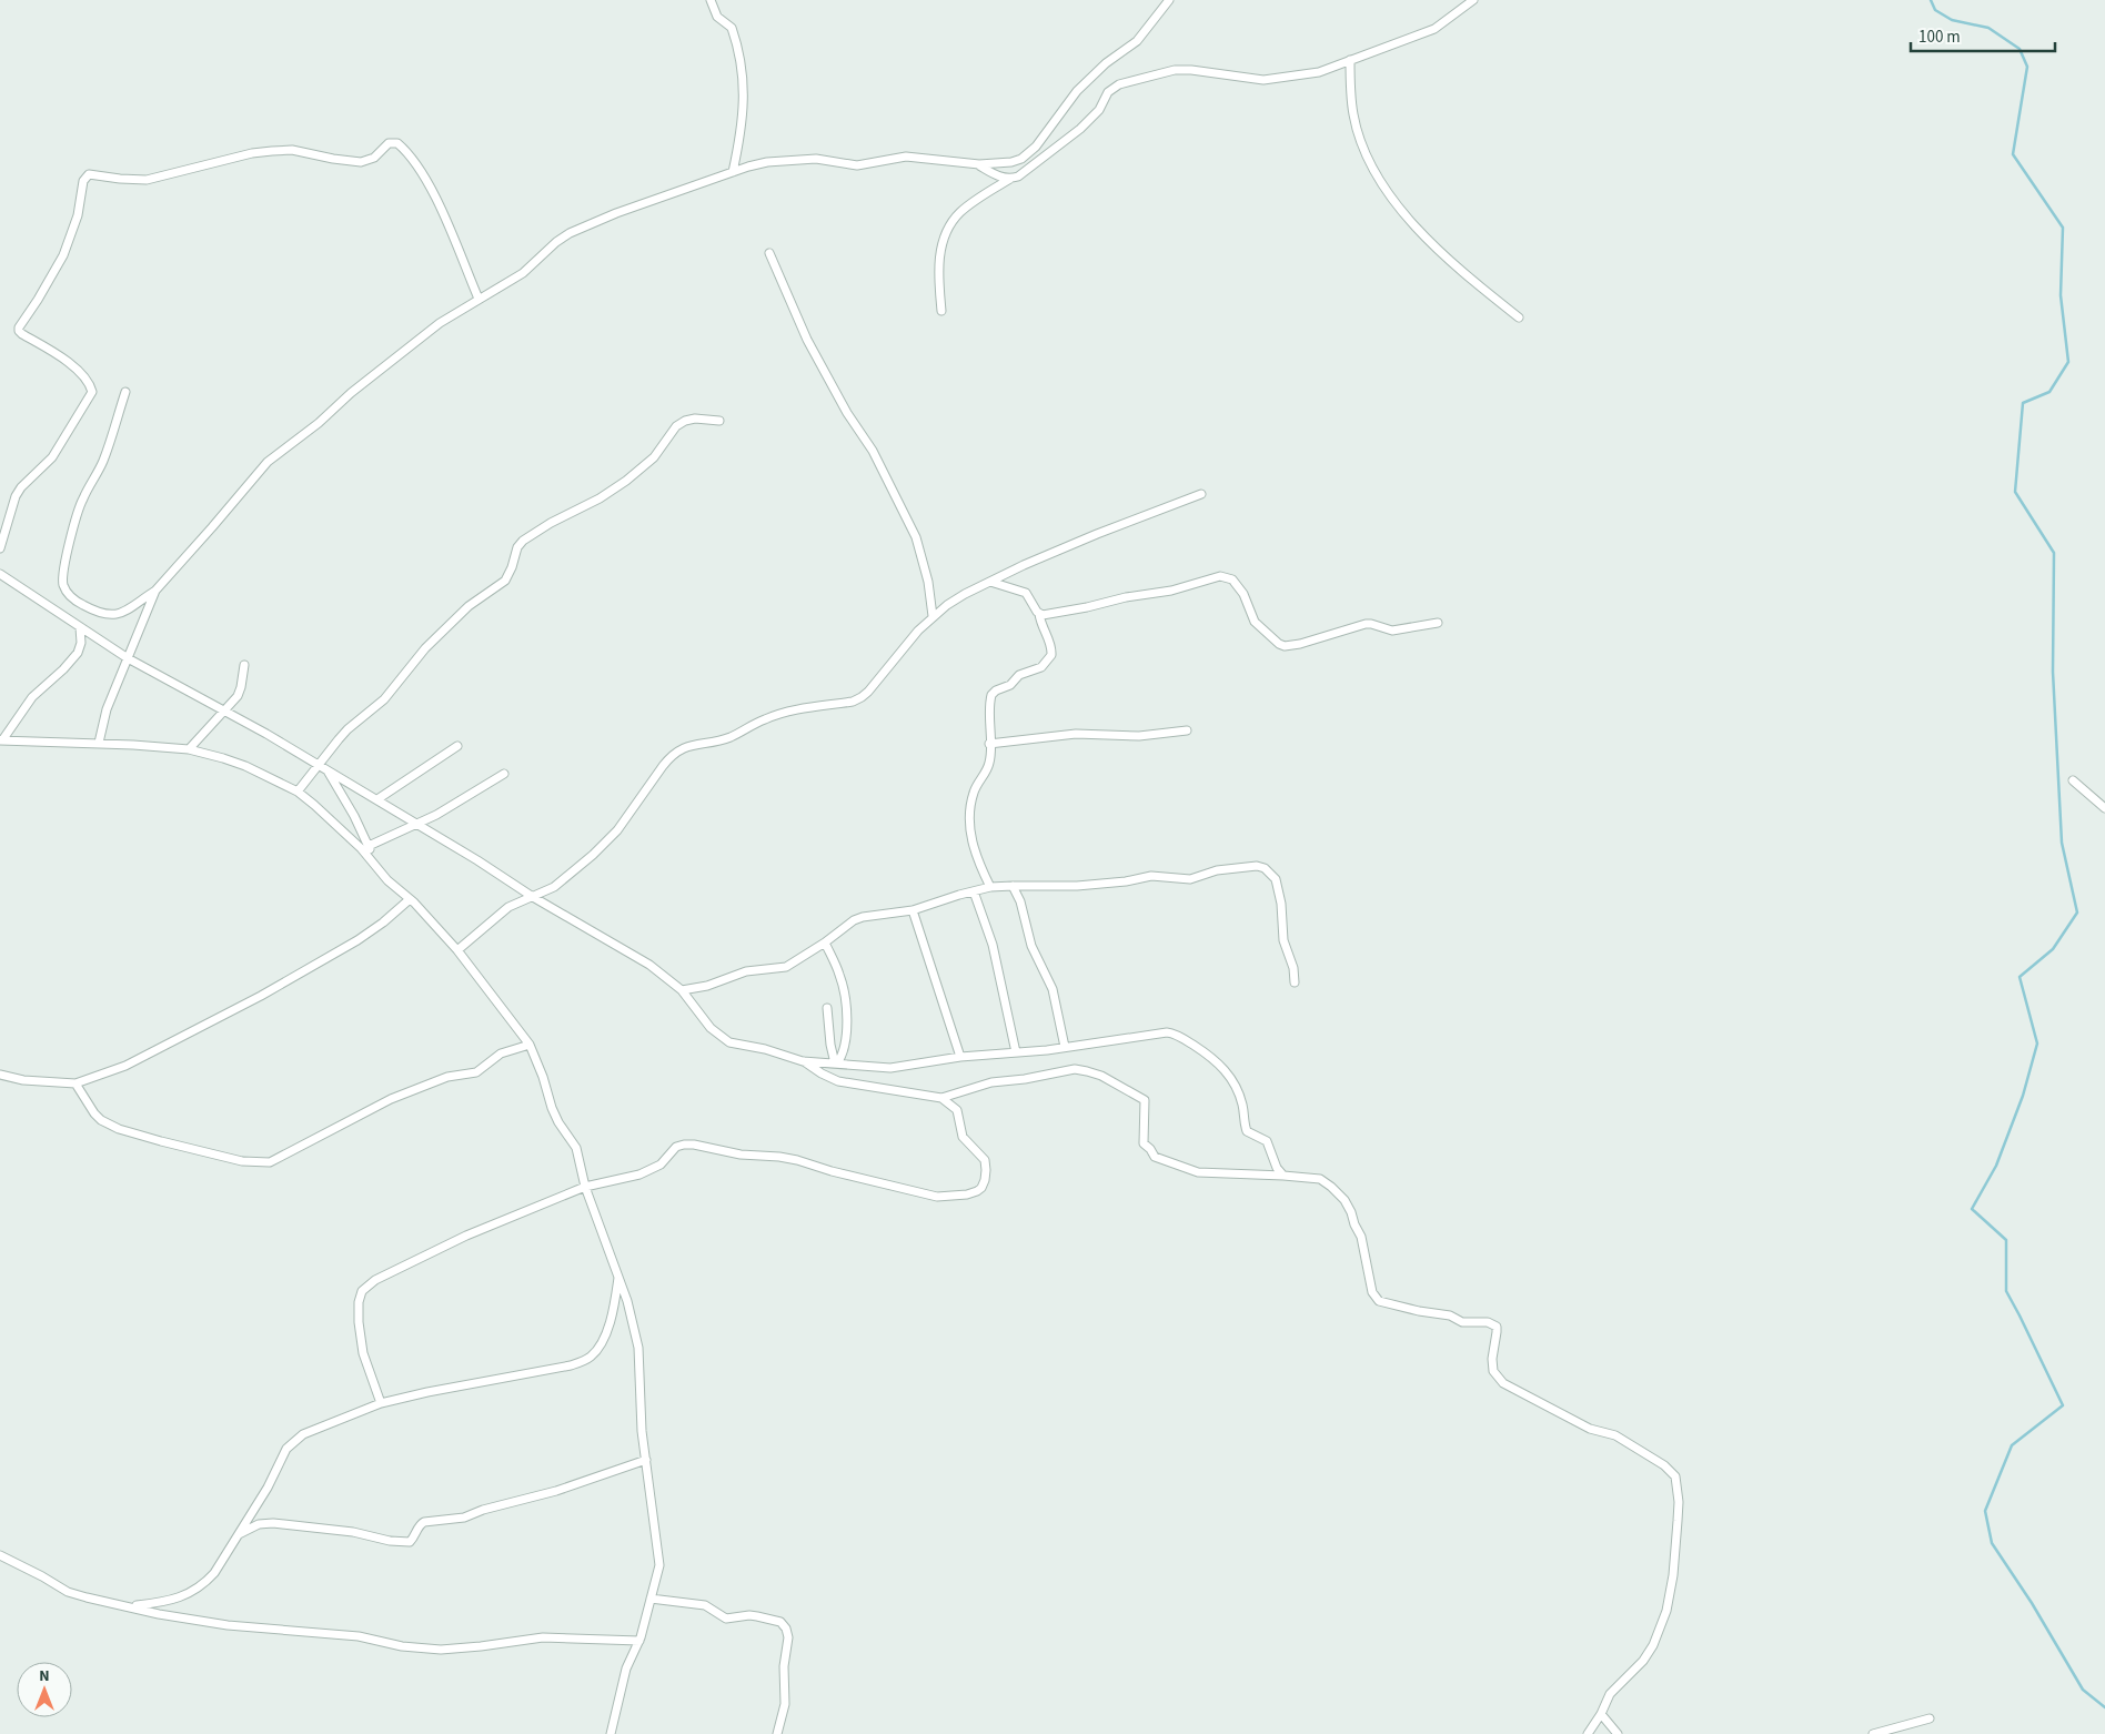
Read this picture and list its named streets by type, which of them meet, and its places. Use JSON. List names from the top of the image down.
{
  "scale_bar": "100 m",
  "north": "top"
}
